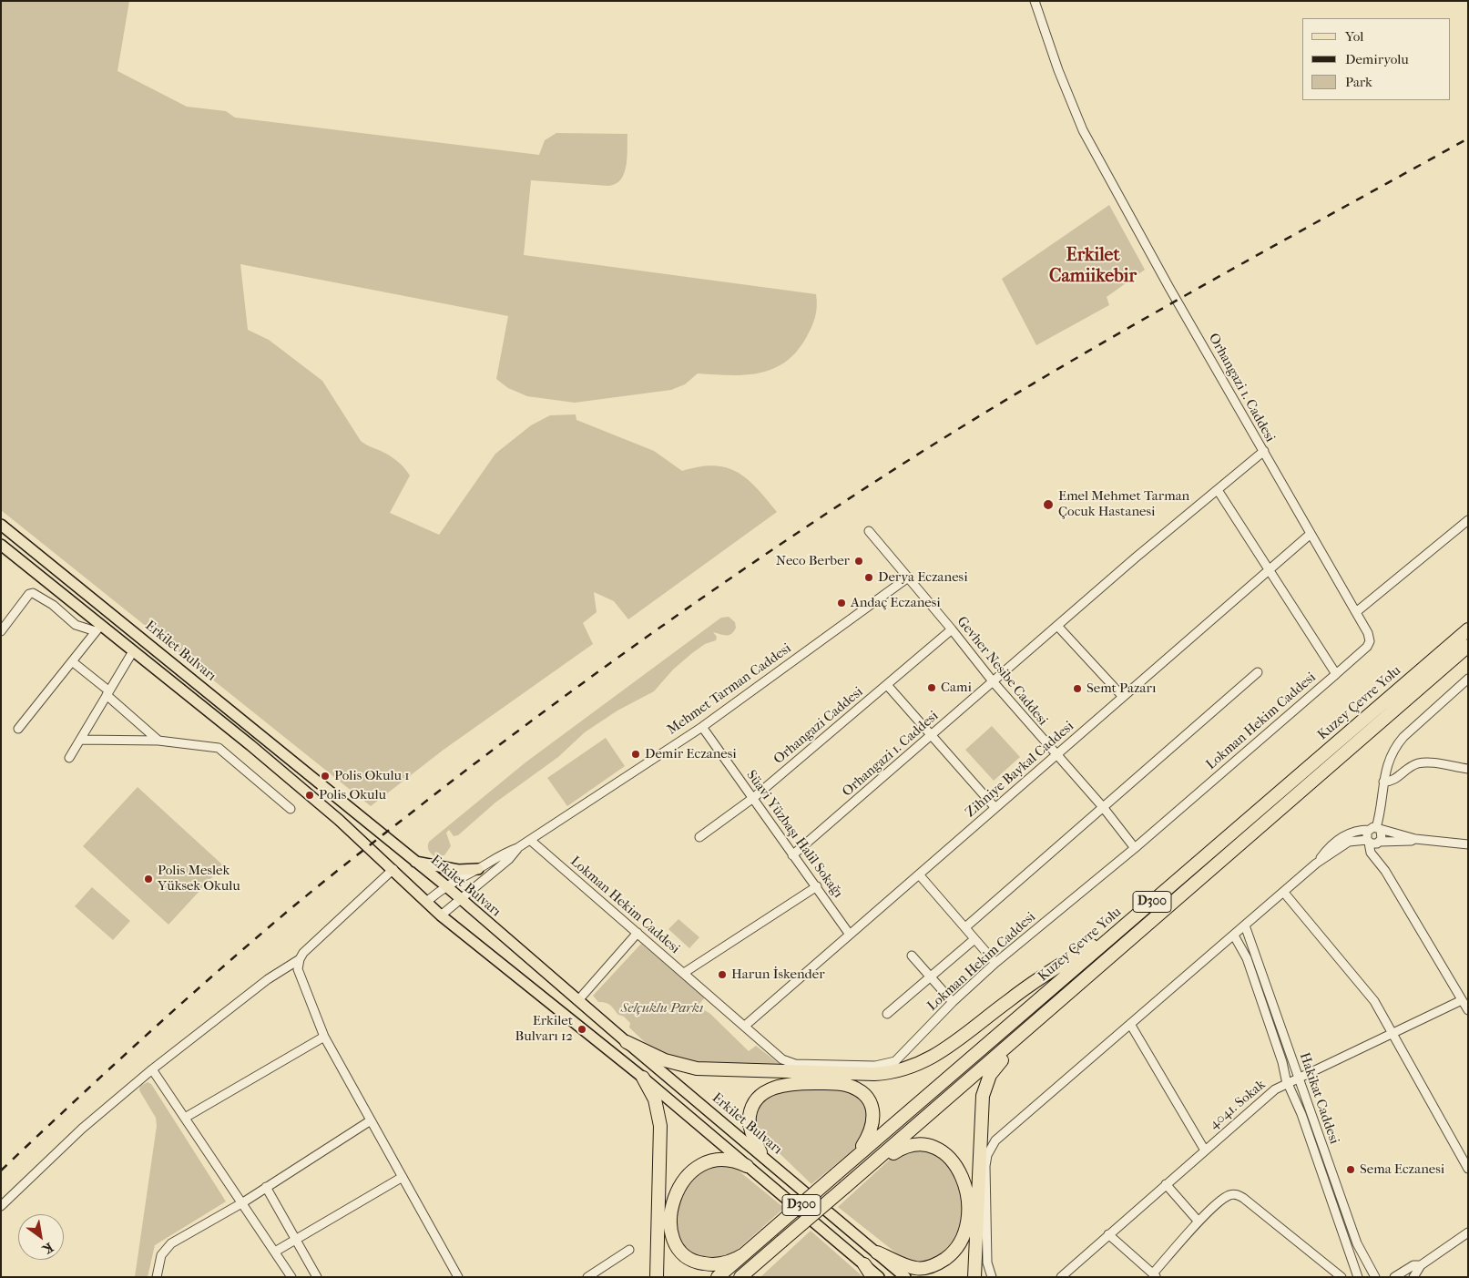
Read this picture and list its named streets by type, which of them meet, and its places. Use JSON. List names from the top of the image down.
{
  "streets": {
    "highway": ["Kuzey Çevre Yolu", "D300"],
    "main road": ["Erkilet Bulvarı"],
    "street": [
      "Orhangazi 1. Caddesi",
      "Gevher Nesibe Caddesi",
      "Mehmet Tarman Caddesi",
      "Lokman Hekim Caddesi",
      "Orhangazi Caddesi",
      "Zihniye Baykal Caddesi",
      "Süavi Yüzbaşı Halil Sokağı",
      "Hakikat Caddesi",
      "4041. Sokak"
    ]
  },
  "crossings": [
    ["Orhangazi 1. Caddesi", "Gevher Nesibe Caddesi"],
    ["Orhangazi 1. Caddesi", "Lokman Hekim Caddesi"],
    ["Orhangazi 1. Caddesi", "Süavi Yüzbaşı Halil Sokağı"],
    ["Erkilet Bulvarı", "Mehmet Tarman Caddesi"],
    ["Gevher Nesibe Caddesi", "Mehmet Tarman Caddesi"],
    ["Gevher Nesibe Caddesi", "Lokman Hekim Caddesi"],
    ["Gevher Nesibe Caddesi", "Orhangazi Caddesi"],
    ["Gevher Nesibe Caddesi", "Zihniye Baykal Caddesi"],
    ["Mehmet Tarman Caddesi", "Lokman Hekim Caddesi"],
    ["Mehmet Tarman Caddesi", "Süavi Yüzbaşı Halil Sokağı"],
    ["Kuzey Çevre Yolu", "D300"],
    ["Lokman Hekim Caddesi", "Zihniye Baykal Caddesi"],
    ["Orhangazi Caddesi", "Süavi Yüzbaşı Halil Sokağı"],
    ["Zihniye Baykal Caddesi", "Süavi Yüzbaşı Halil Sokağı"],
    ["Hakikat Caddesi", "4041. Sokak"]
  ],
  "districts": ["Erkilet Camiikebir"],
  "parks": ["Selçuklu Parkı"],
  "places": [
    "Emel Mehmet Tarman Çocuk Hastanesi",
    "Neco Berber",
    "Derya Eczanesi",
    "Andaç Eczanesi",
    "Cami",
    "Semt Pazarı",
    "Demir Eczanesi",
    "Polis Okulu 1",
    "Polis Okulu",
    "Polis Meslek Yüksek Okulu",
    "Harun İskender",
    "Erkilet Bulvarı 12",
    "Sema Eczanesi"
  ],
  "legend": ["Yol", "Demiryolu", "Park"],
  "north": "bottom right"
}
